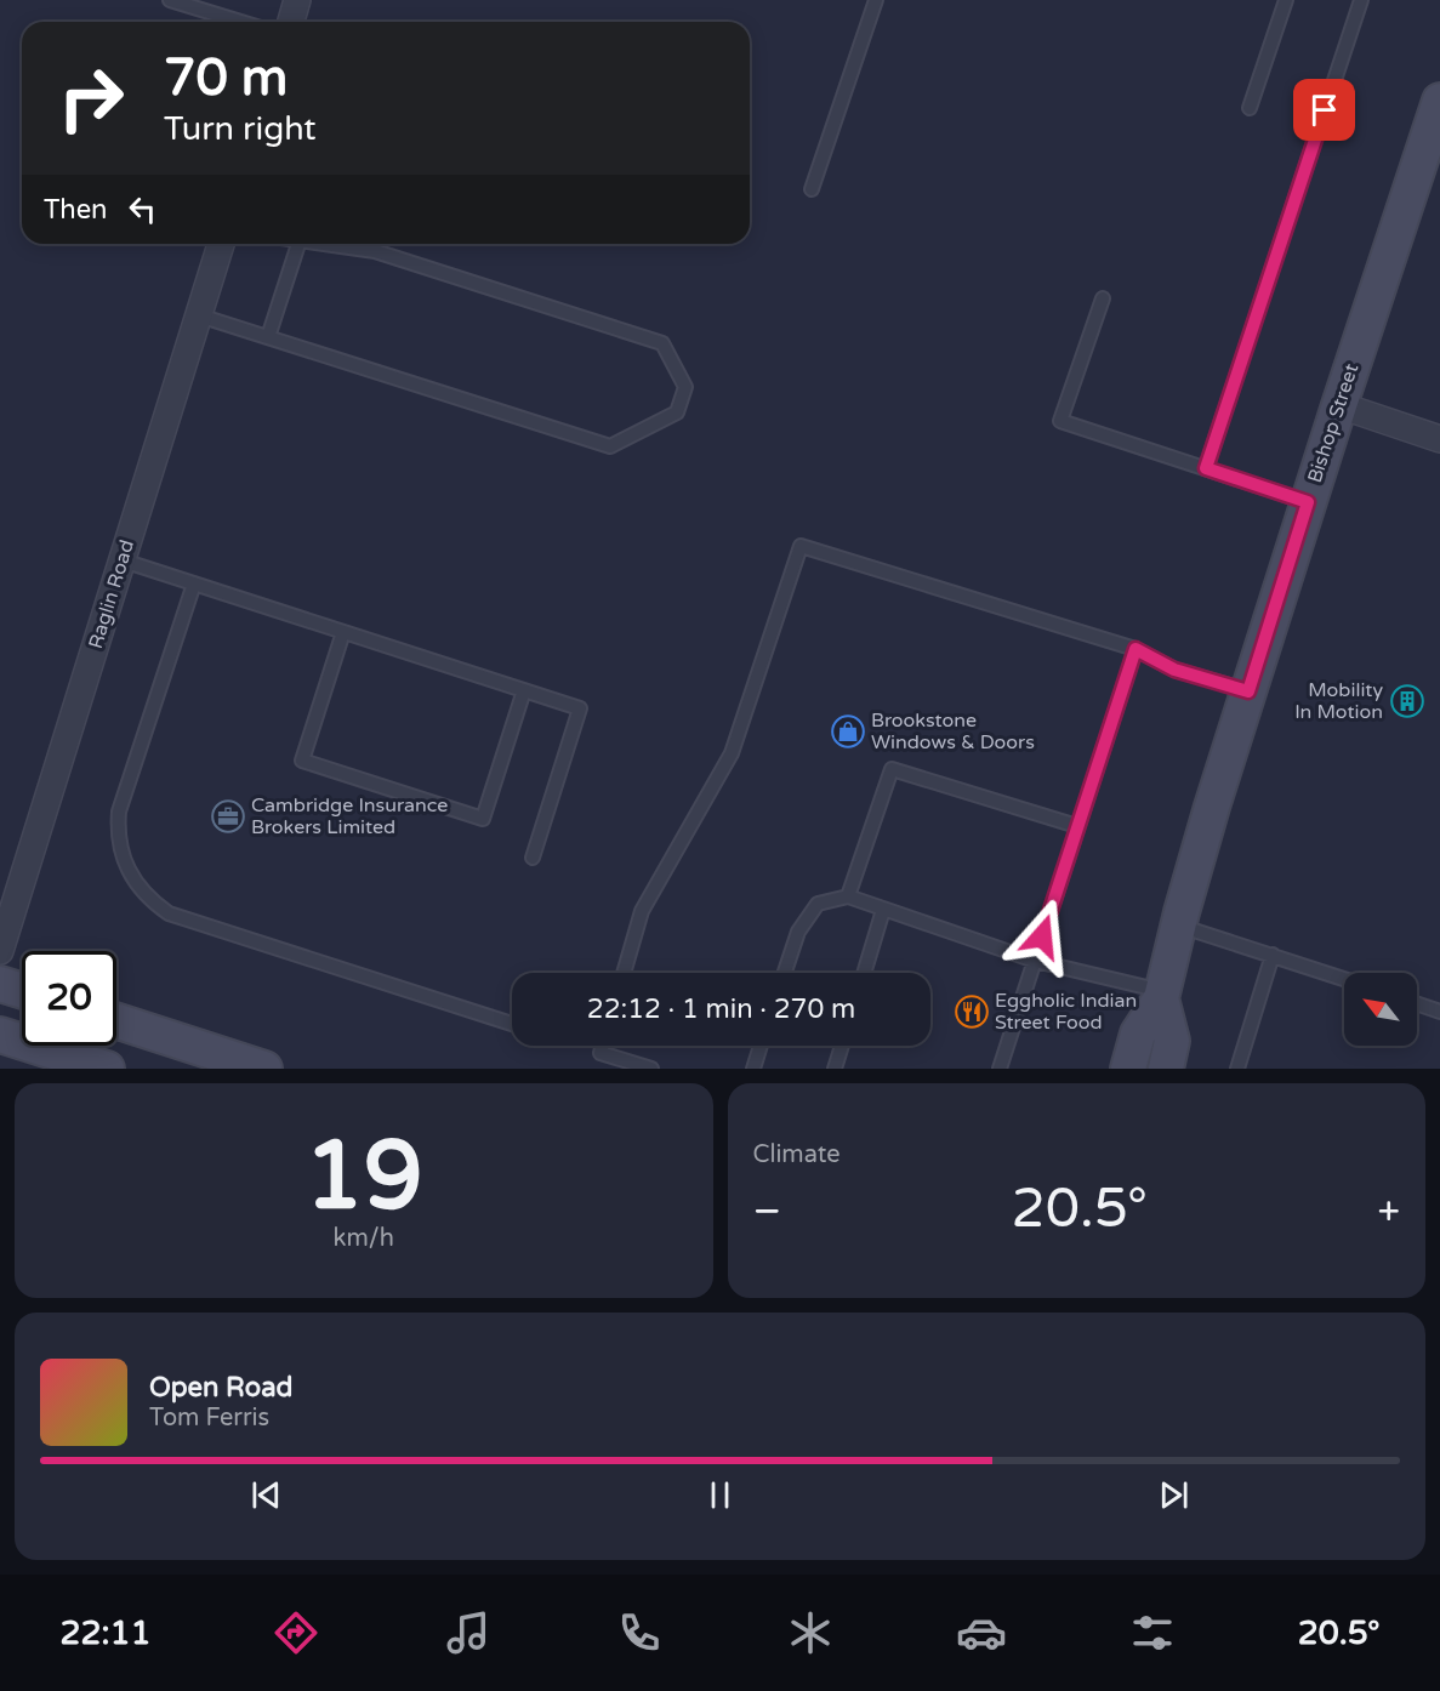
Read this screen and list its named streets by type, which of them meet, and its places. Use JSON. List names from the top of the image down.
{
  "streets": {
    "street": ["Bishop Street", "Raglin Road"]
  },
  "places": {
    "building": ["Mobility In Motion"],
    "shop": ["Brookstone Windows & Doors"],
    "office": ["Cambridge Insurance Brokers Limited"],
    "restaurant": ["Eggholic Indian Street Food"]
  },
  "north": "top left",
  "page": {
    "turn": ["70 m", "Turn right"],
    "then": "Then",
    "limit": "20",
    "trip": "22:12 · 1 min · 270 m",
    "tile": [
      ["19", "km/h"],
      "Climate"
    ],
    "heat": ["−", "20.5°", "+"],
    "song": ["Open Road", "Tom Ferris"],
    "tabs": ["22:11", "20.5°"]
  }
}
